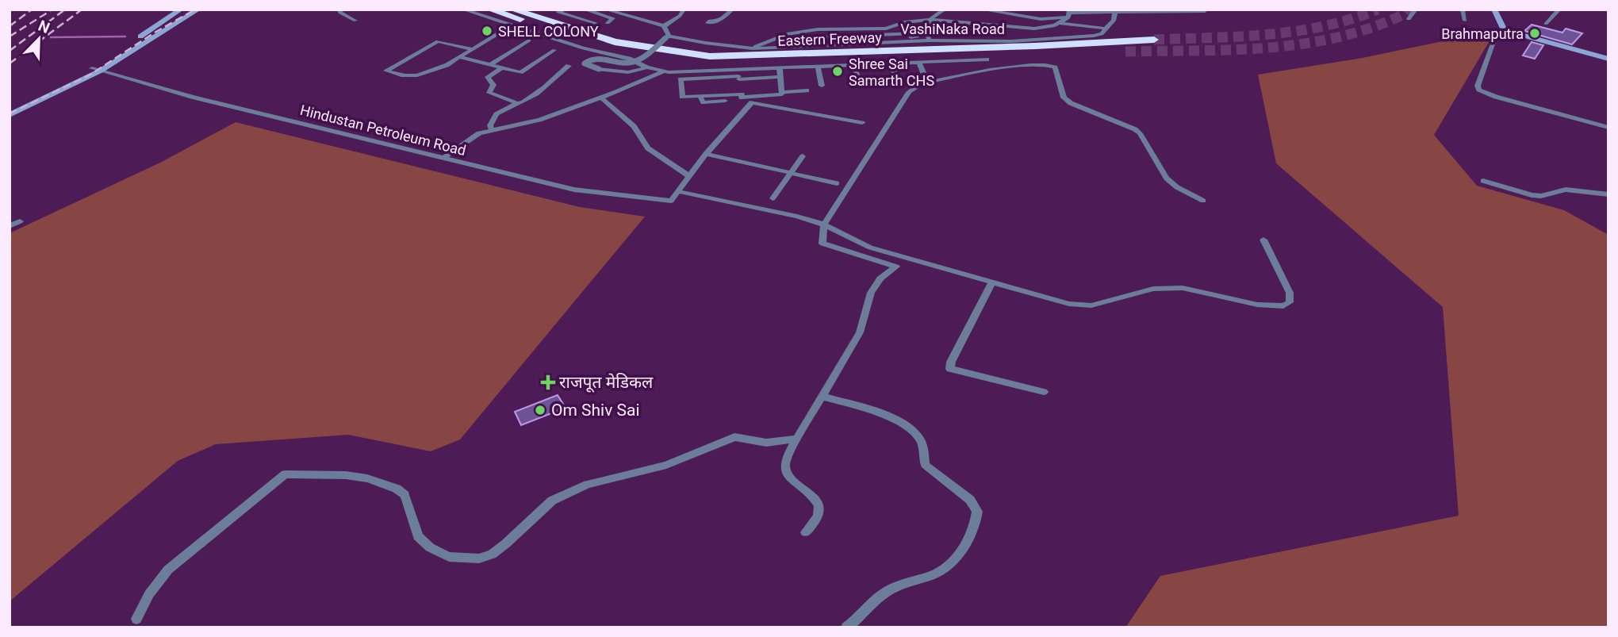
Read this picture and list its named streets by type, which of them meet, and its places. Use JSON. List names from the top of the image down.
{
  "streets": {
    "highway": ["Eastern Freeway"],
    "street": ["VashiNaka Road", "Hindustan Petroleum Road"]
  },
  "places": {
    "other": [
      "SHELL COLONY",
      "Brahmaputra",
      "Shree Sai Samarth CHS",
      "Om Shiv Sai"
    ],
    "health": ["राजपूत मेडिकल"]
  },
  "north": "top right"
}
